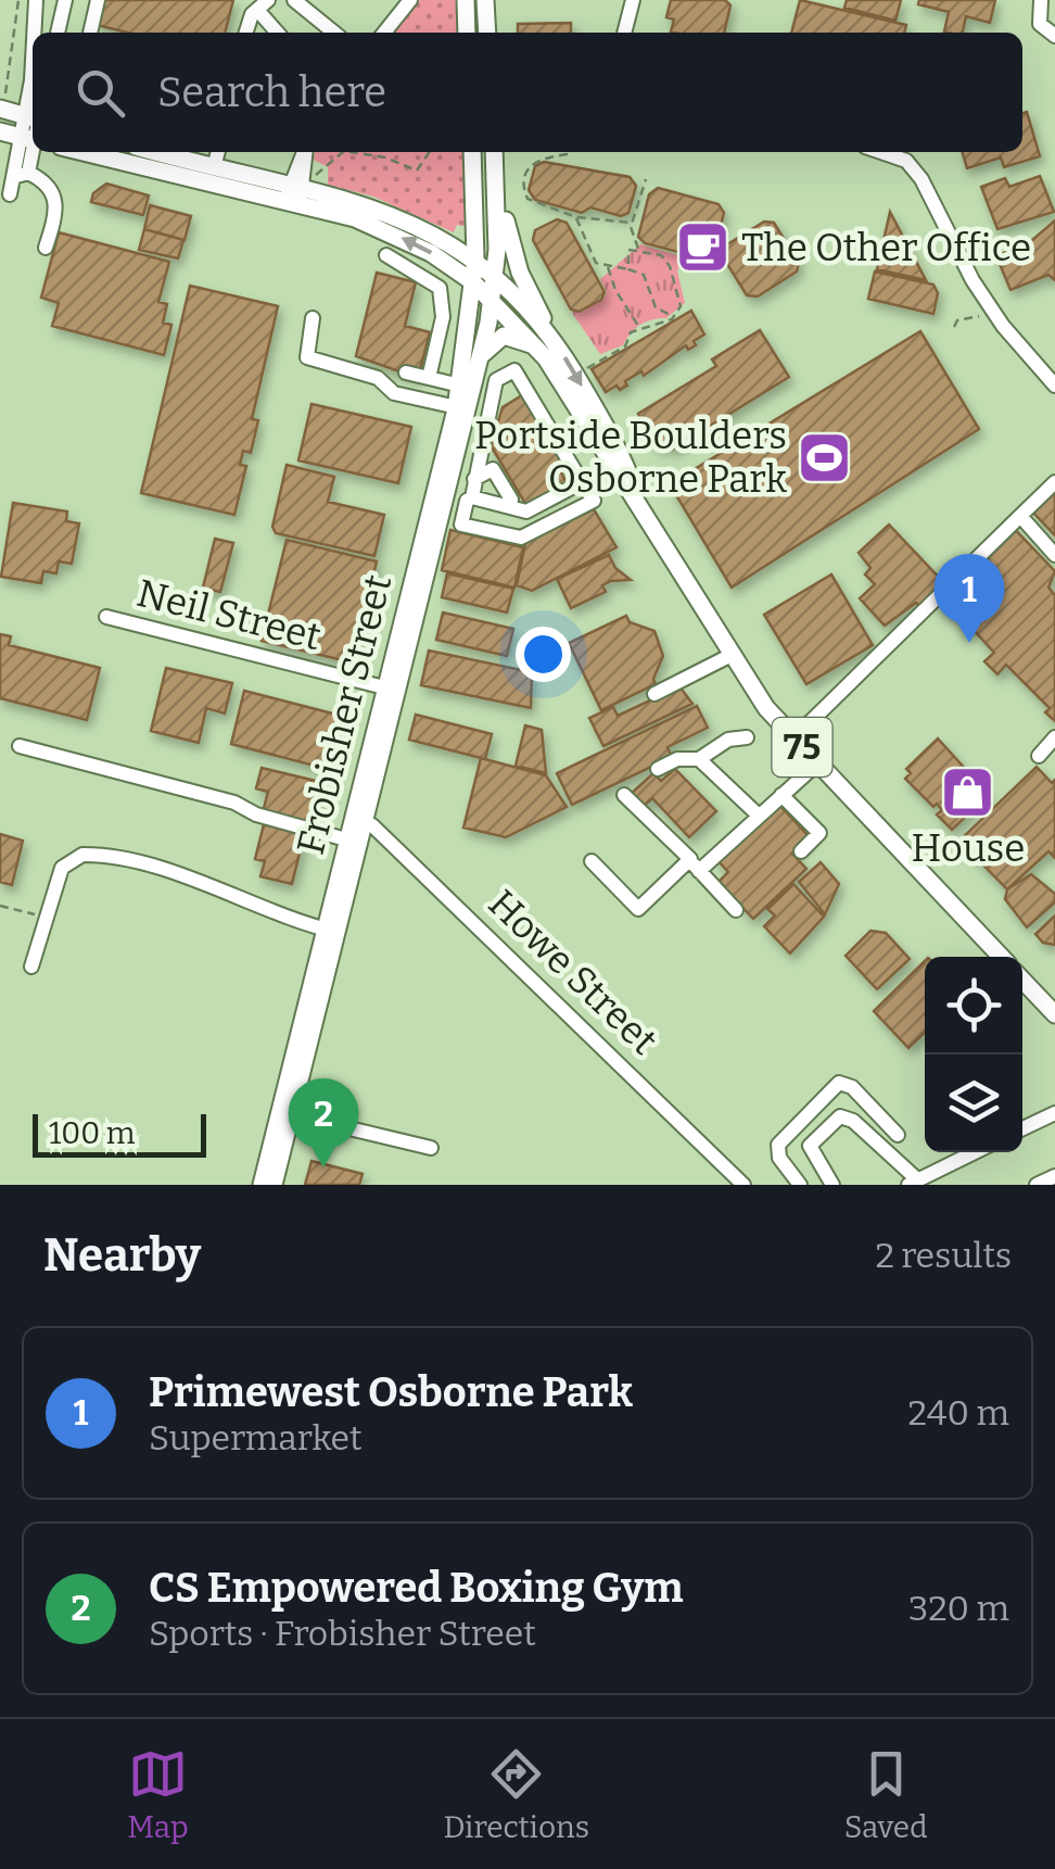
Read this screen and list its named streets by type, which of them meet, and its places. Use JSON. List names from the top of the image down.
{
  "streets": {
    "main road": ["Frobisher Street", "75"],
    "street": ["Neil Street", "Howe Street"]
  },
  "crossings": [
    ["Neil Street", "Frobisher Street"],
    ["Frobisher Street", "75"],
    ["Frobisher Street", "Howe Street"]
  ],
  "places": {
    "cafe": ["The Other Office"],
    "sports": ["Portside Boulders Osborne Park"],
    "shop": ["House"]
  },
  "scale_bar": "100 m",
  "page": {
    "search": "Search here",
    "pins": ["1", "2"],
    "scale": "100 m",
    "heading": ["Nearby", "2 results"],
    "list": [
      {
        "mark": "1",
        "name": "Primewest Osborne Park",
        "note": "Supermarket",
        "value": "240 m"
      },
      {
        "mark": "2",
        "name": "CS Empowered Boxing Gym",
        "note": "Sports · Frobisher Street",
        "value": "320 m"
      }
    ],
    "nav": ["Map", "Directions", "Saved"]
  }
}
